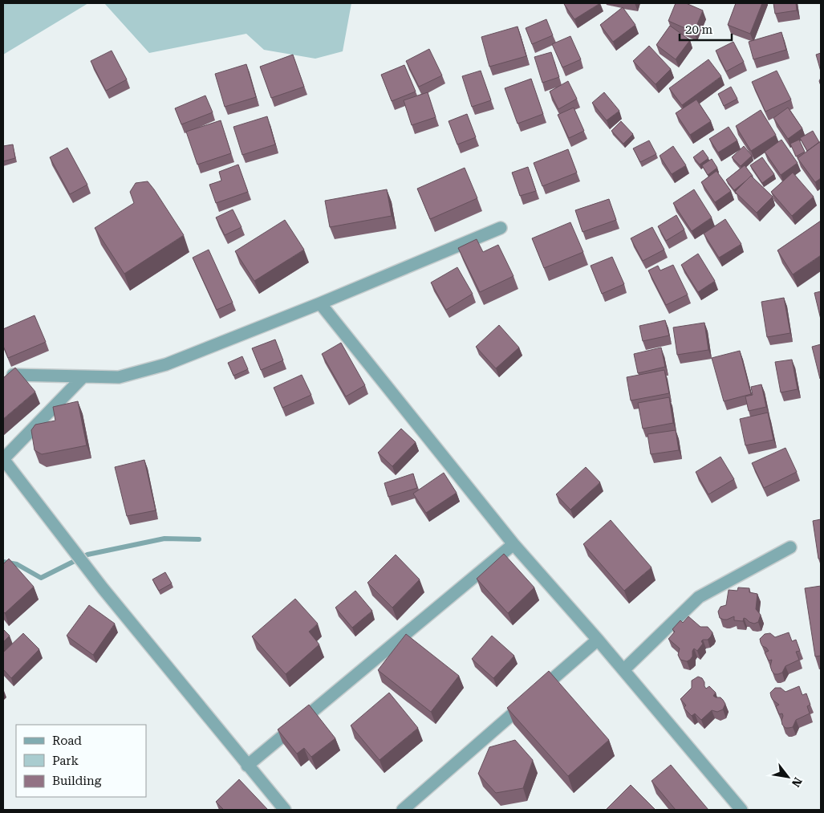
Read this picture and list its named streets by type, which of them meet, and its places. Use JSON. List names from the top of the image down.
{
  "legend": ["Road", "Park", "Building"],
  "scale_bar": "20 m",
  "north": "bottom right"
}
